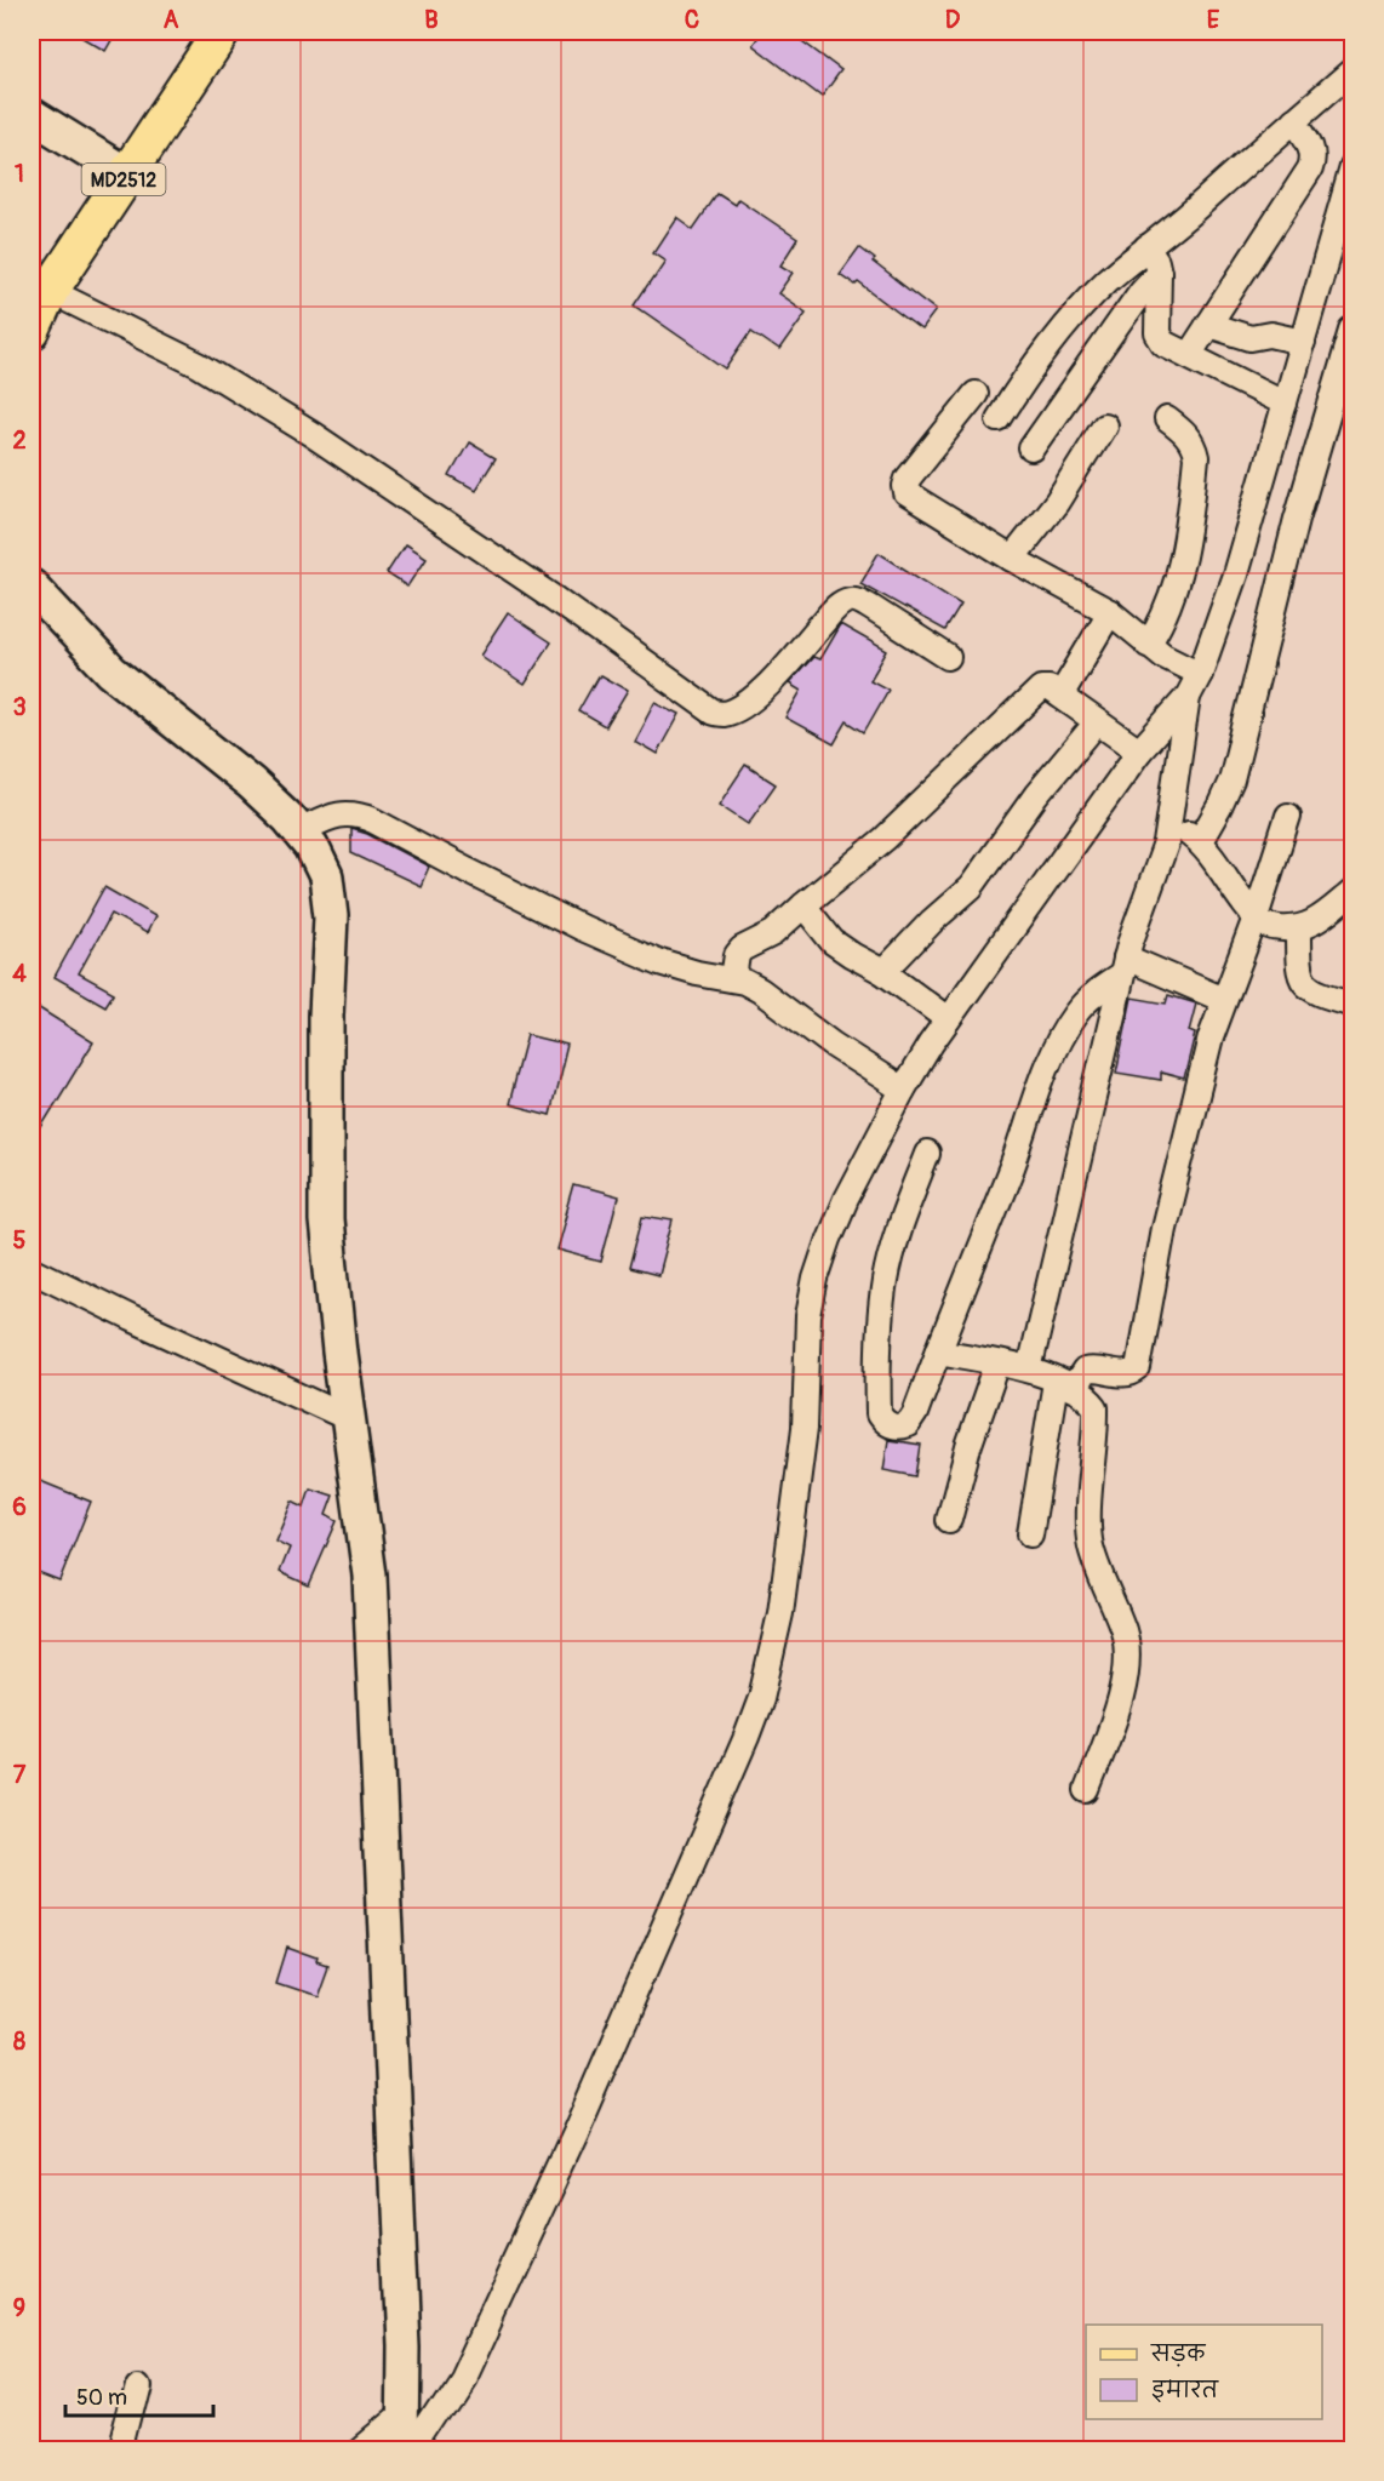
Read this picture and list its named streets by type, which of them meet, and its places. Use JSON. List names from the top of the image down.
{
  "streets": {
    "main road": ["MD2512"]
  },
  "legend": ["सड़क", "इमारत"],
  "scale_bar": "50 m",
  "grid": {
    "columns": [
      "A",
      "B",
      "C",
      "D",
      "E"
    ],
    "rows": [
      "1",
      "2",
      "3",
      "4",
      "5",
      "6",
      "7",
      "8",
      "9"
    ]
  }
}
